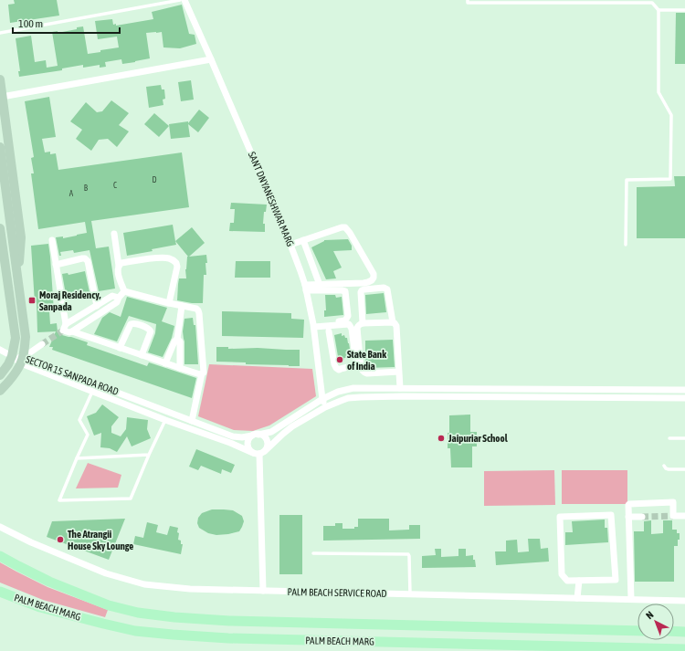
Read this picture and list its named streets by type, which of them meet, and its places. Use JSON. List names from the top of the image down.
{
  "streets": {
    "main road": ["PALM BEACH MARG"],
    "street": ["SANT DNYANESHWAR MARG", "SECTOR 15 SANPADA ROAD", "PALM BEACH SERVICE ROAD"]
  },
  "crossings": [
    ["SANT DNYANESHWAR MARG", "SECTOR 15 SANPADA ROAD"]
  ],
  "places": {
    "transit": ["Moraj Residency, Sanpada"],
    "other": ["State Bank of India", "Jaipuriar School", "The Atrangii House Sky Lounge"]
  },
  "house_numbers": [
    "D",
    "C",
    "B",
    "A"
  ],
  "scale_bar": "100 m",
  "north": "top left"
}
